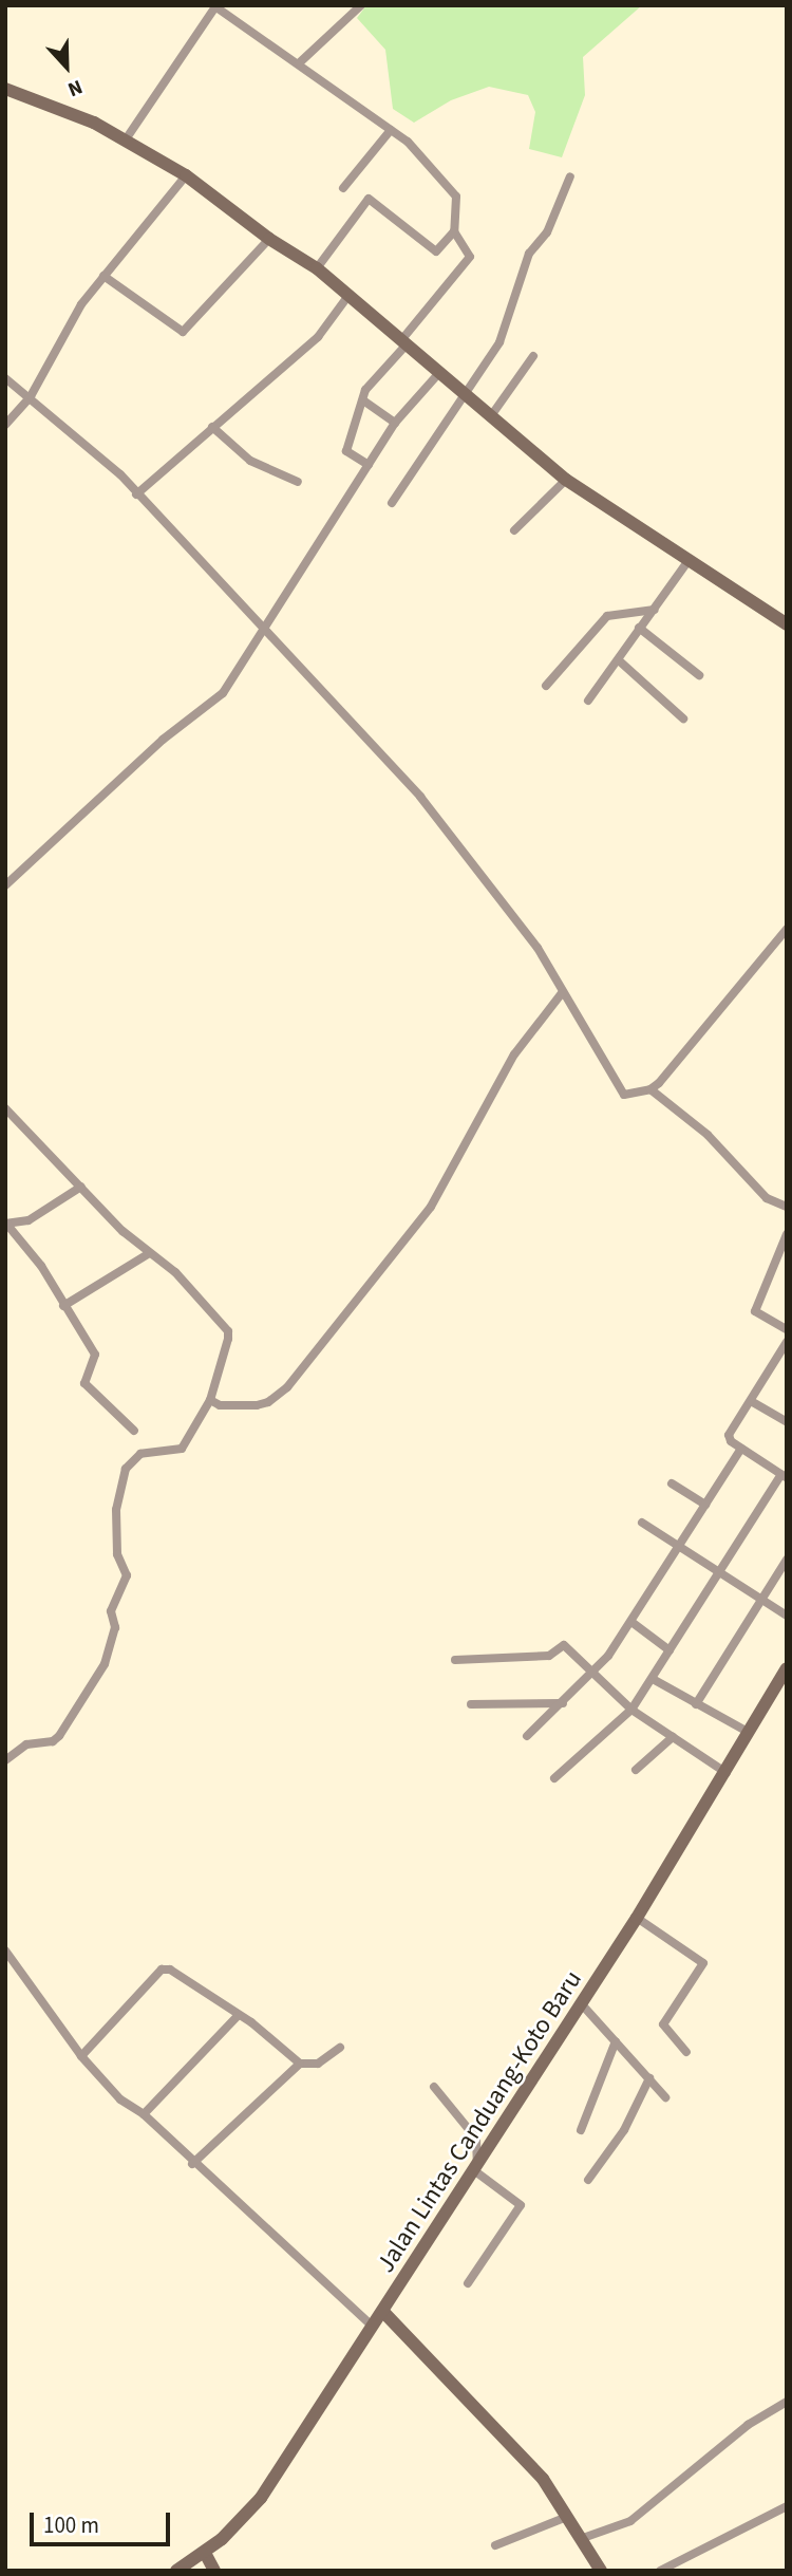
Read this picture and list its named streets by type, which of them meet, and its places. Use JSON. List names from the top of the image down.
{
  "streets": {
    "street": ["Jalan Lintas Canduang-Koto Baru"]
  },
  "scale_bar": "100 m",
  "north": "bottom"
}
